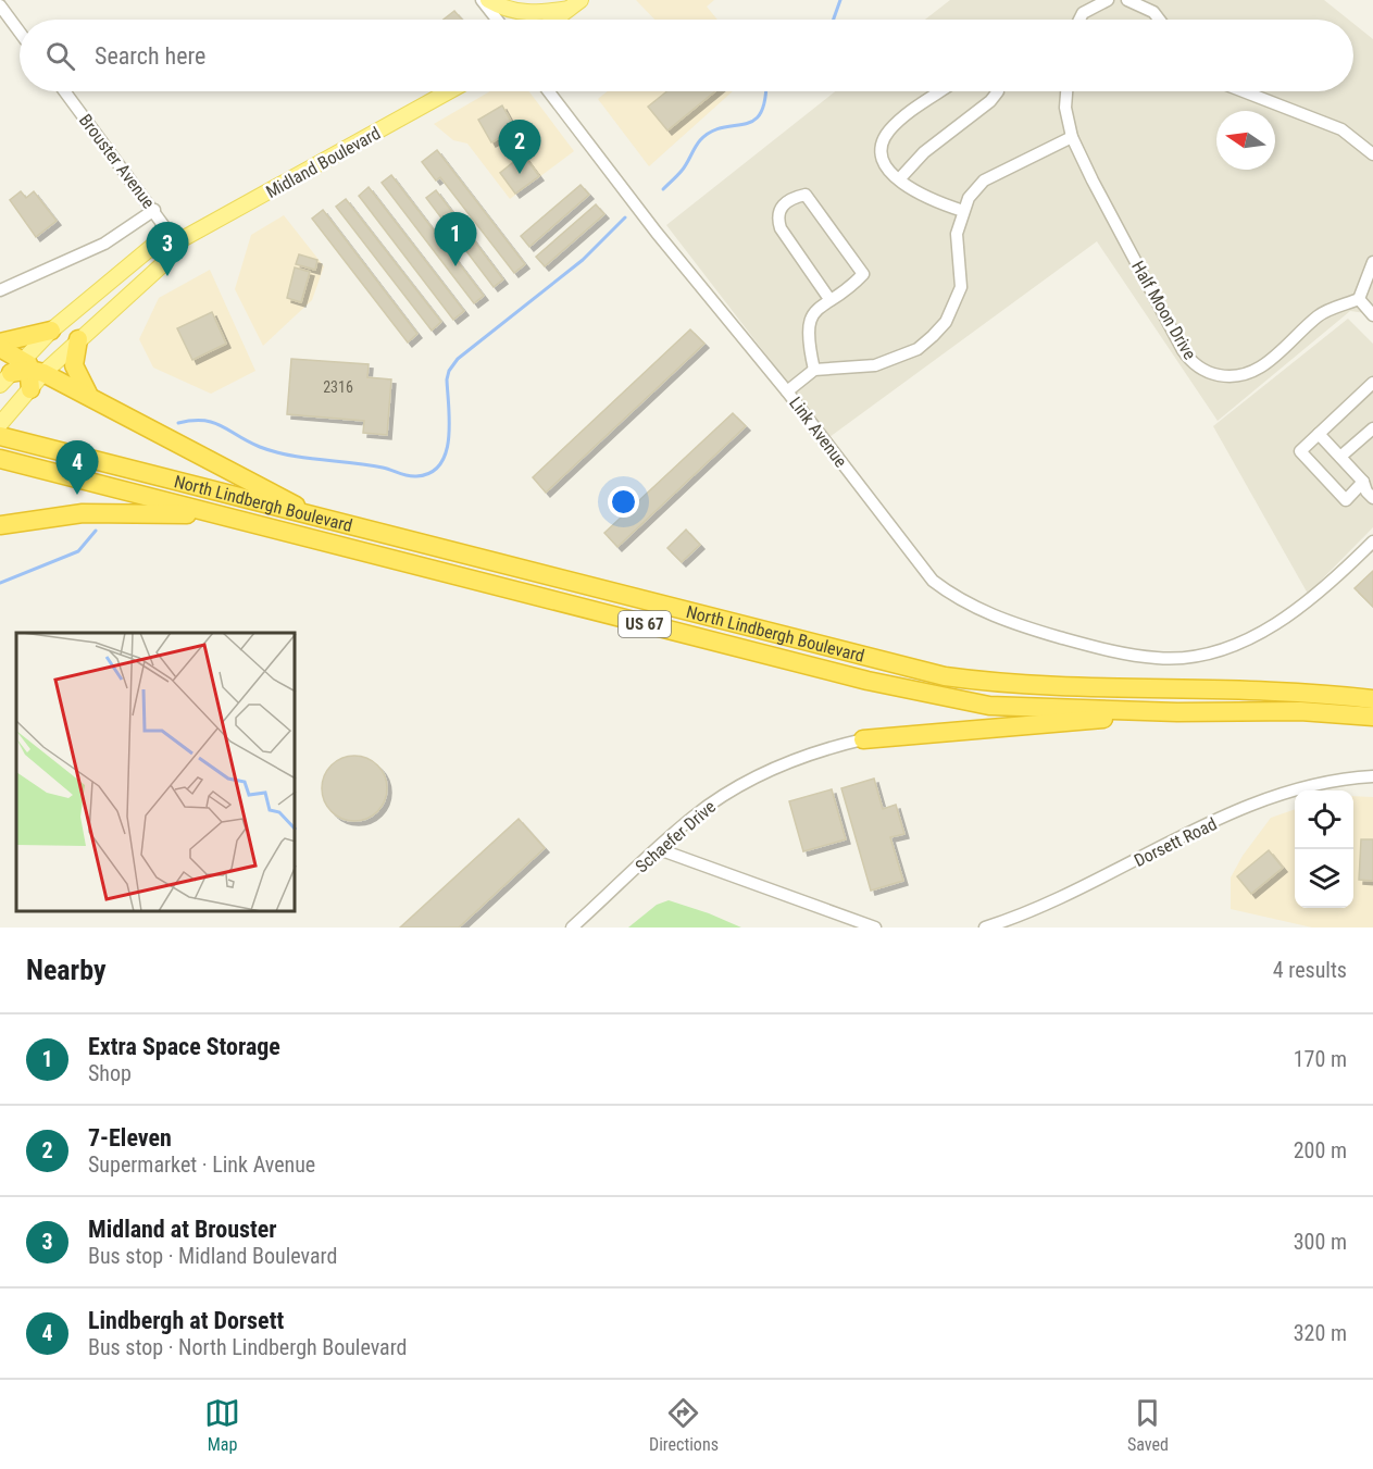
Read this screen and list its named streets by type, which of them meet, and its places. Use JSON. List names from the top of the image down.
{
  "streets": {
    "highway": ["North Lindbergh Boulevard", "US 67"],
    "main road": ["Midland Boulevard"],
    "street": [
      "Brouster Avenue",
      "Half Moon Drive",
      "Link Avenue",
      "Schaefer Drive",
      "Dorsett Road"
    ]
  },
  "crossings": [
    ["Brouster Avenue", "Midland Boulevard"]
  ],
  "house_numbers": ["2316"],
  "north": "left",
  "page": {
    "search": "Search here",
    "pins": [
      "2",
      "1",
      "3",
      "4"
    ],
    "heading": ["Nearby", "4 results"],
    "list": [
      {
        "mark": "1",
        "name": "Extra Space Storage",
        "note": "Shop",
        "value": "170 m"
      },
      {
        "mark": "2",
        "name": "7-Eleven",
        "note": "Supermarket · Link Avenue",
        "value": "200 m"
      },
      {
        "mark": "3",
        "name": "Midland at Brouster",
        "note": "Bus stop · Midland Boulevard",
        "value": "300 m"
      },
      {
        "mark": "4",
        "name": "Lindbergh at Dorsett",
        "note": "Bus stop · North Lindbergh Boulevard",
        "value": "320 m"
      }
    ],
    "nav": ["Map", "Directions", "Saved"]
  }
}
